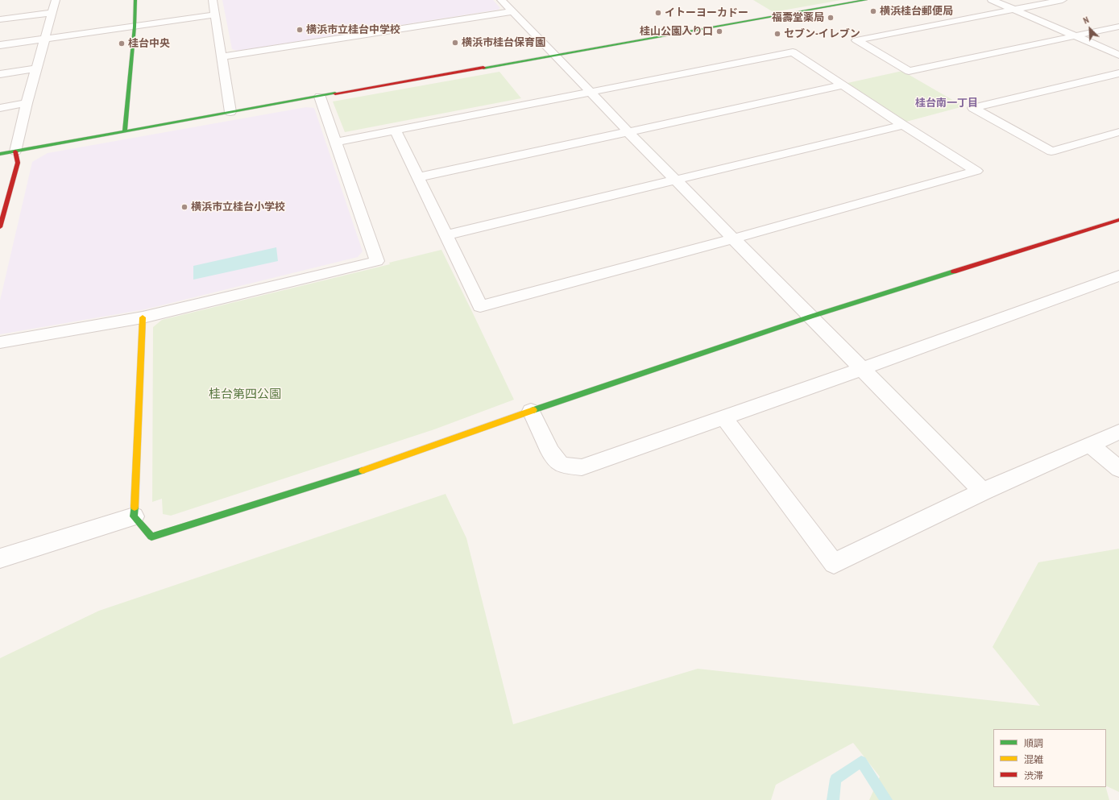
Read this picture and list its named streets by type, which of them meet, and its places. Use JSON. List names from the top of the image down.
{
  "districts": ["桂台南一丁目"],
  "parks": ["桂台第四公園"],
  "places": [
    "横浜桂台郵便局",
    "イトーヨーカドー",
    "福壽堂薬局",
    "横浜市立桂台中学校",
    "桂山公園入り口",
    "セブン-イレブン",
    "横浜市桂台保育園",
    "桂台中央",
    "横浜市立桂台小学校"
  ],
  "legend": ["順調", "混雑", "渋滞"],
  "north": "top left"
}
